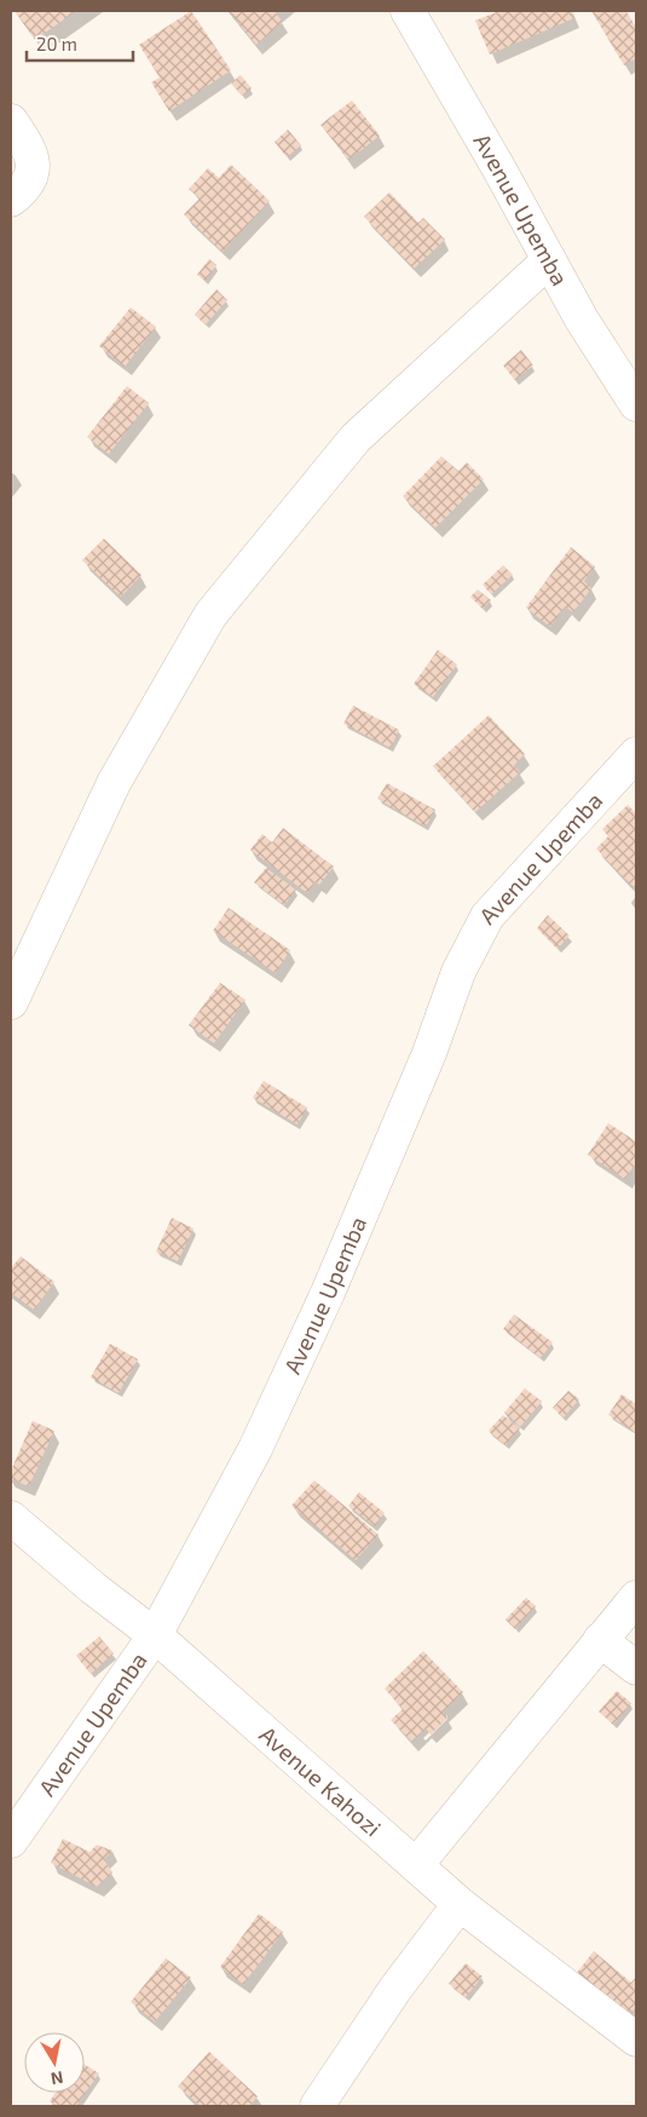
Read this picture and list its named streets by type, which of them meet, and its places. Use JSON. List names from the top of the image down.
{
  "streets": {
    "street": ["Avenue Upemba", "Avenue Kahozi"]
  },
  "crossings": [
    ["Avenue Upemba", "Avenue Kahozi"]
  ],
  "scale_bar": "20 m",
  "north": "bottom"
}
